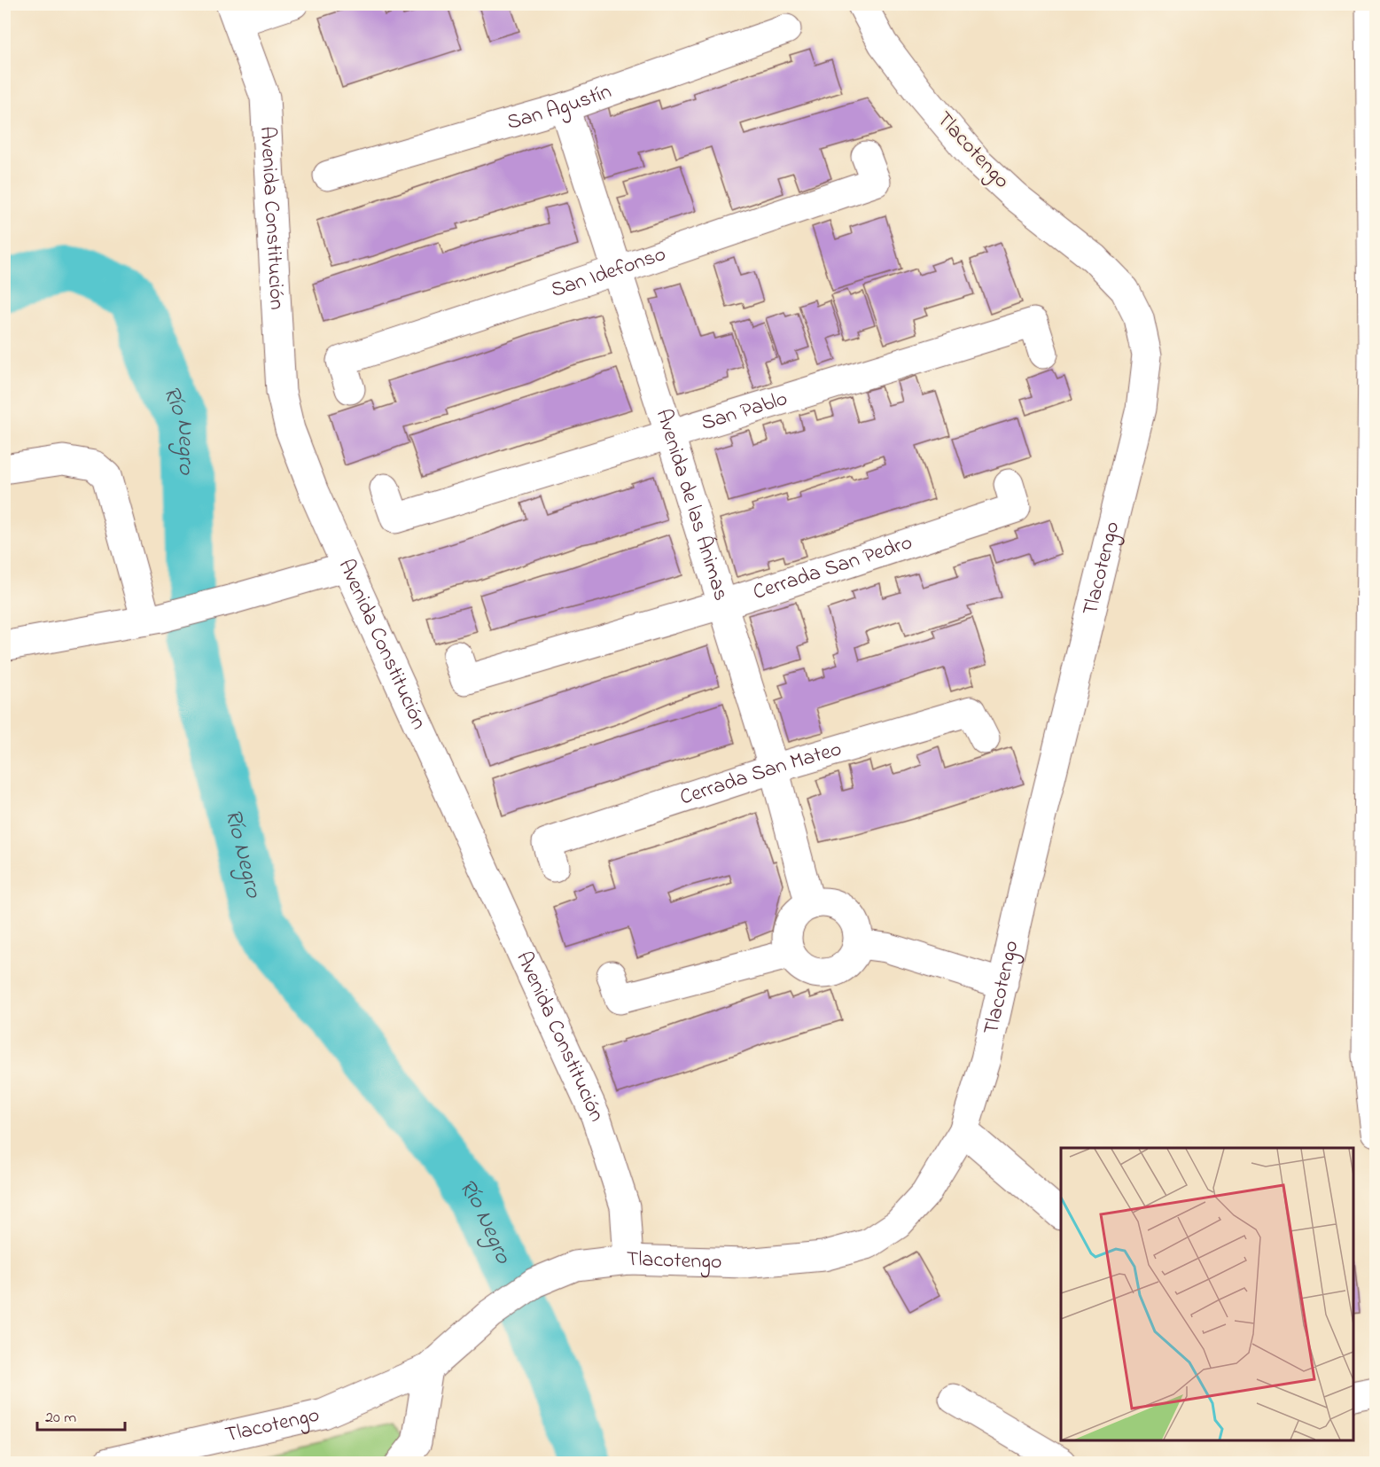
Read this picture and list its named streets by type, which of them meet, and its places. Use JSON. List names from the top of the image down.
{
  "streets": {
    "street": [
      "San Agustín",
      "Tlacotengo",
      "Avenida Constitución",
      "San Idefonso",
      "San Pablo",
      "Avenida de las Ánimas",
      "Cerrada San Pedro",
      "Cerrada San Mateo"
    ]
  },
  "crossings": [
    ["San Agustín", "Avenida de las Ánimas"],
    ["Tlacotengo", "Avenida Constitución"],
    ["San Idefonso", "Avenida de las Ánimas"],
    ["San Pablo", "Avenida de las Ánimas"],
    ["Avenida de las Ánimas", "Cerrada San Pedro"],
    ["Avenida de las Ánimas", "Cerrada San Mateo"]
  ],
  "water": ["Río Negro"],
  "scale_bar": "20 m"
}
